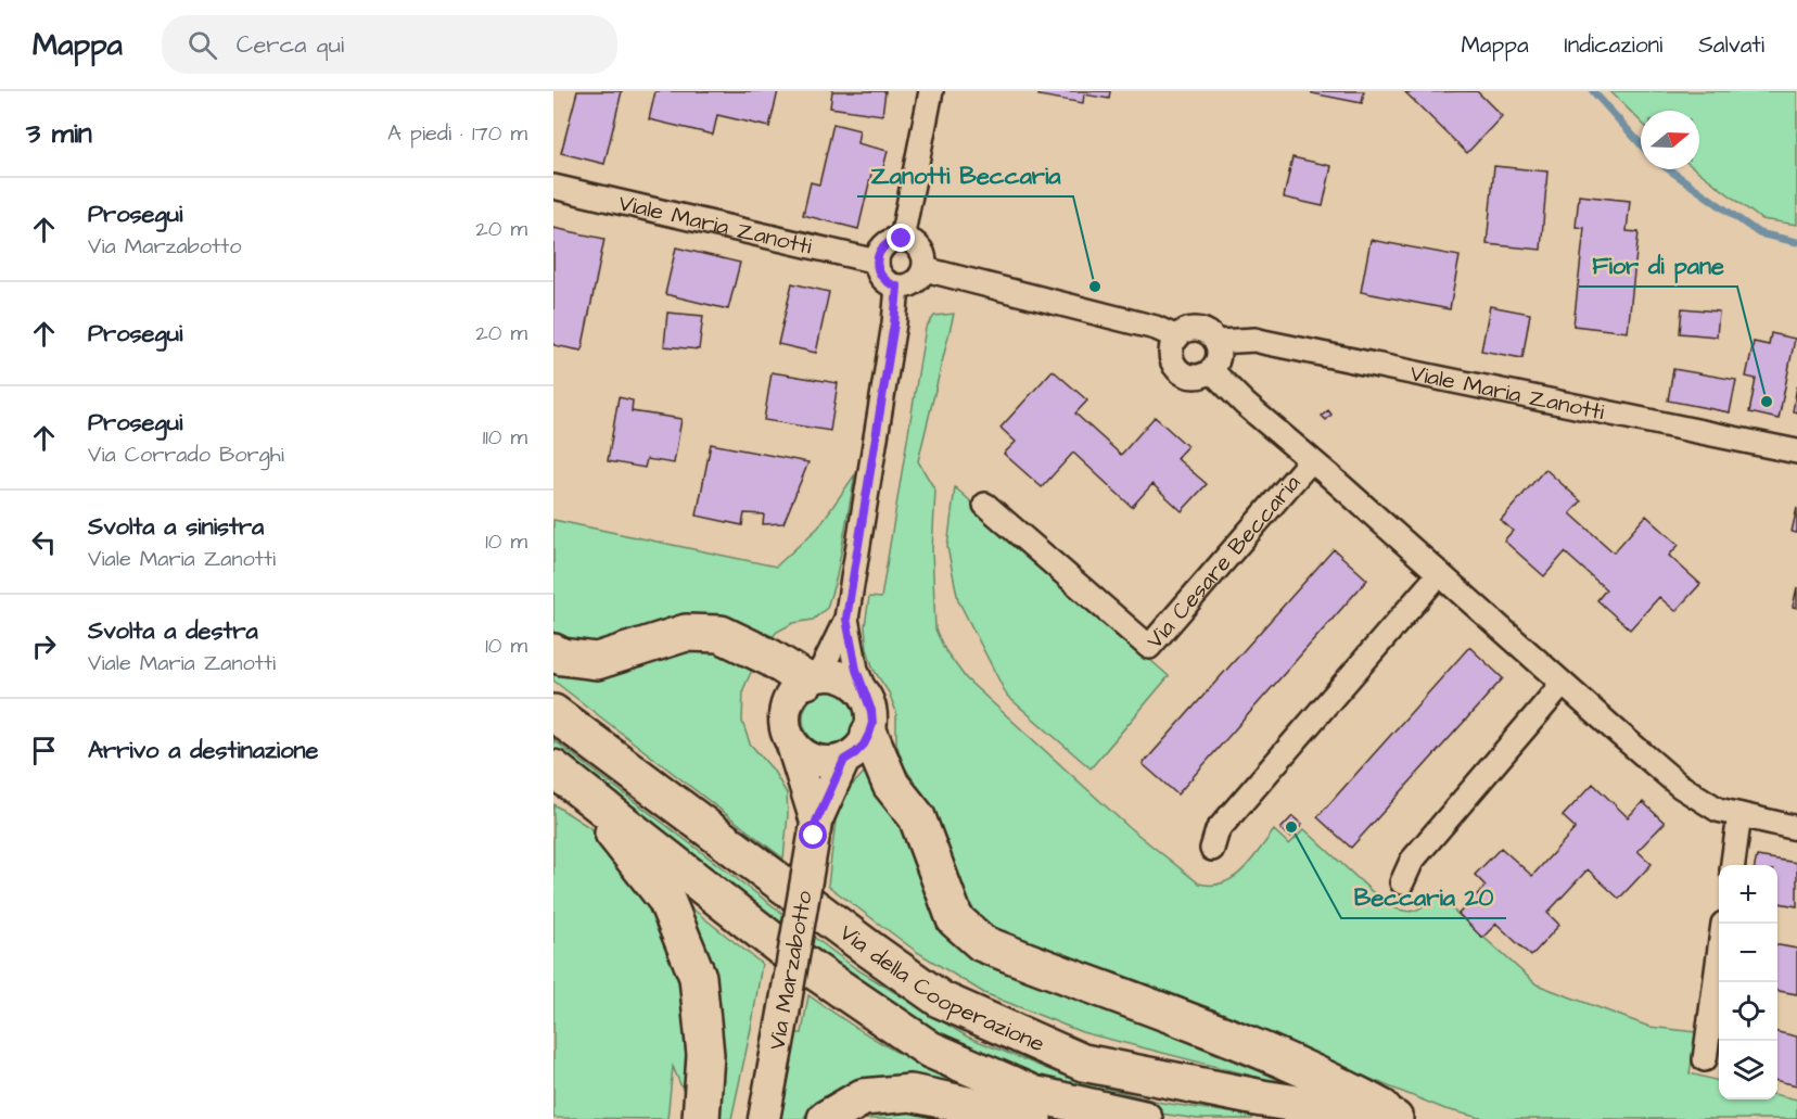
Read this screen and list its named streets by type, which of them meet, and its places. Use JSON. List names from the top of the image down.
{
  "streets": {
    "highway": ["Via della Cooperazione"],
    "street": ["Viale Maria Zanotti", "Via Cesare Beccaria", "Via Marzabotto"]
  },
  "crossings": [
    ["Viale Maria Zanotti", "Via Cesare Beccaria"]
  ],
  "places": ["Zanotti Beccaria", "Fior di pane", "Beccaria 20"],
  "north": "right",
  "page": {
    "header": "Mappa",
    "search": "Cerca qui",
    "nav": ["Mappa", "Indicazioni", "Salvati"],
    "heading": ["3 min", "A piedi · 170 m"],
    "list": [
      ["Prosegui", "Via Marzabotto", "20 m"],
      ["Prosegui", "20 m"],
      ["Prosegui", "Via Corrado Borghi", "110 m"],
      ["Svolta a sinistra", "Viale Maria Zanotti", "10 m"],
      ["Svolta a destra", "Viale Maria Zanotti", "10 m"],
      "Arrivo a destinazione"
    ],
    "map_buttons": ["+", "−"]
  }
}
